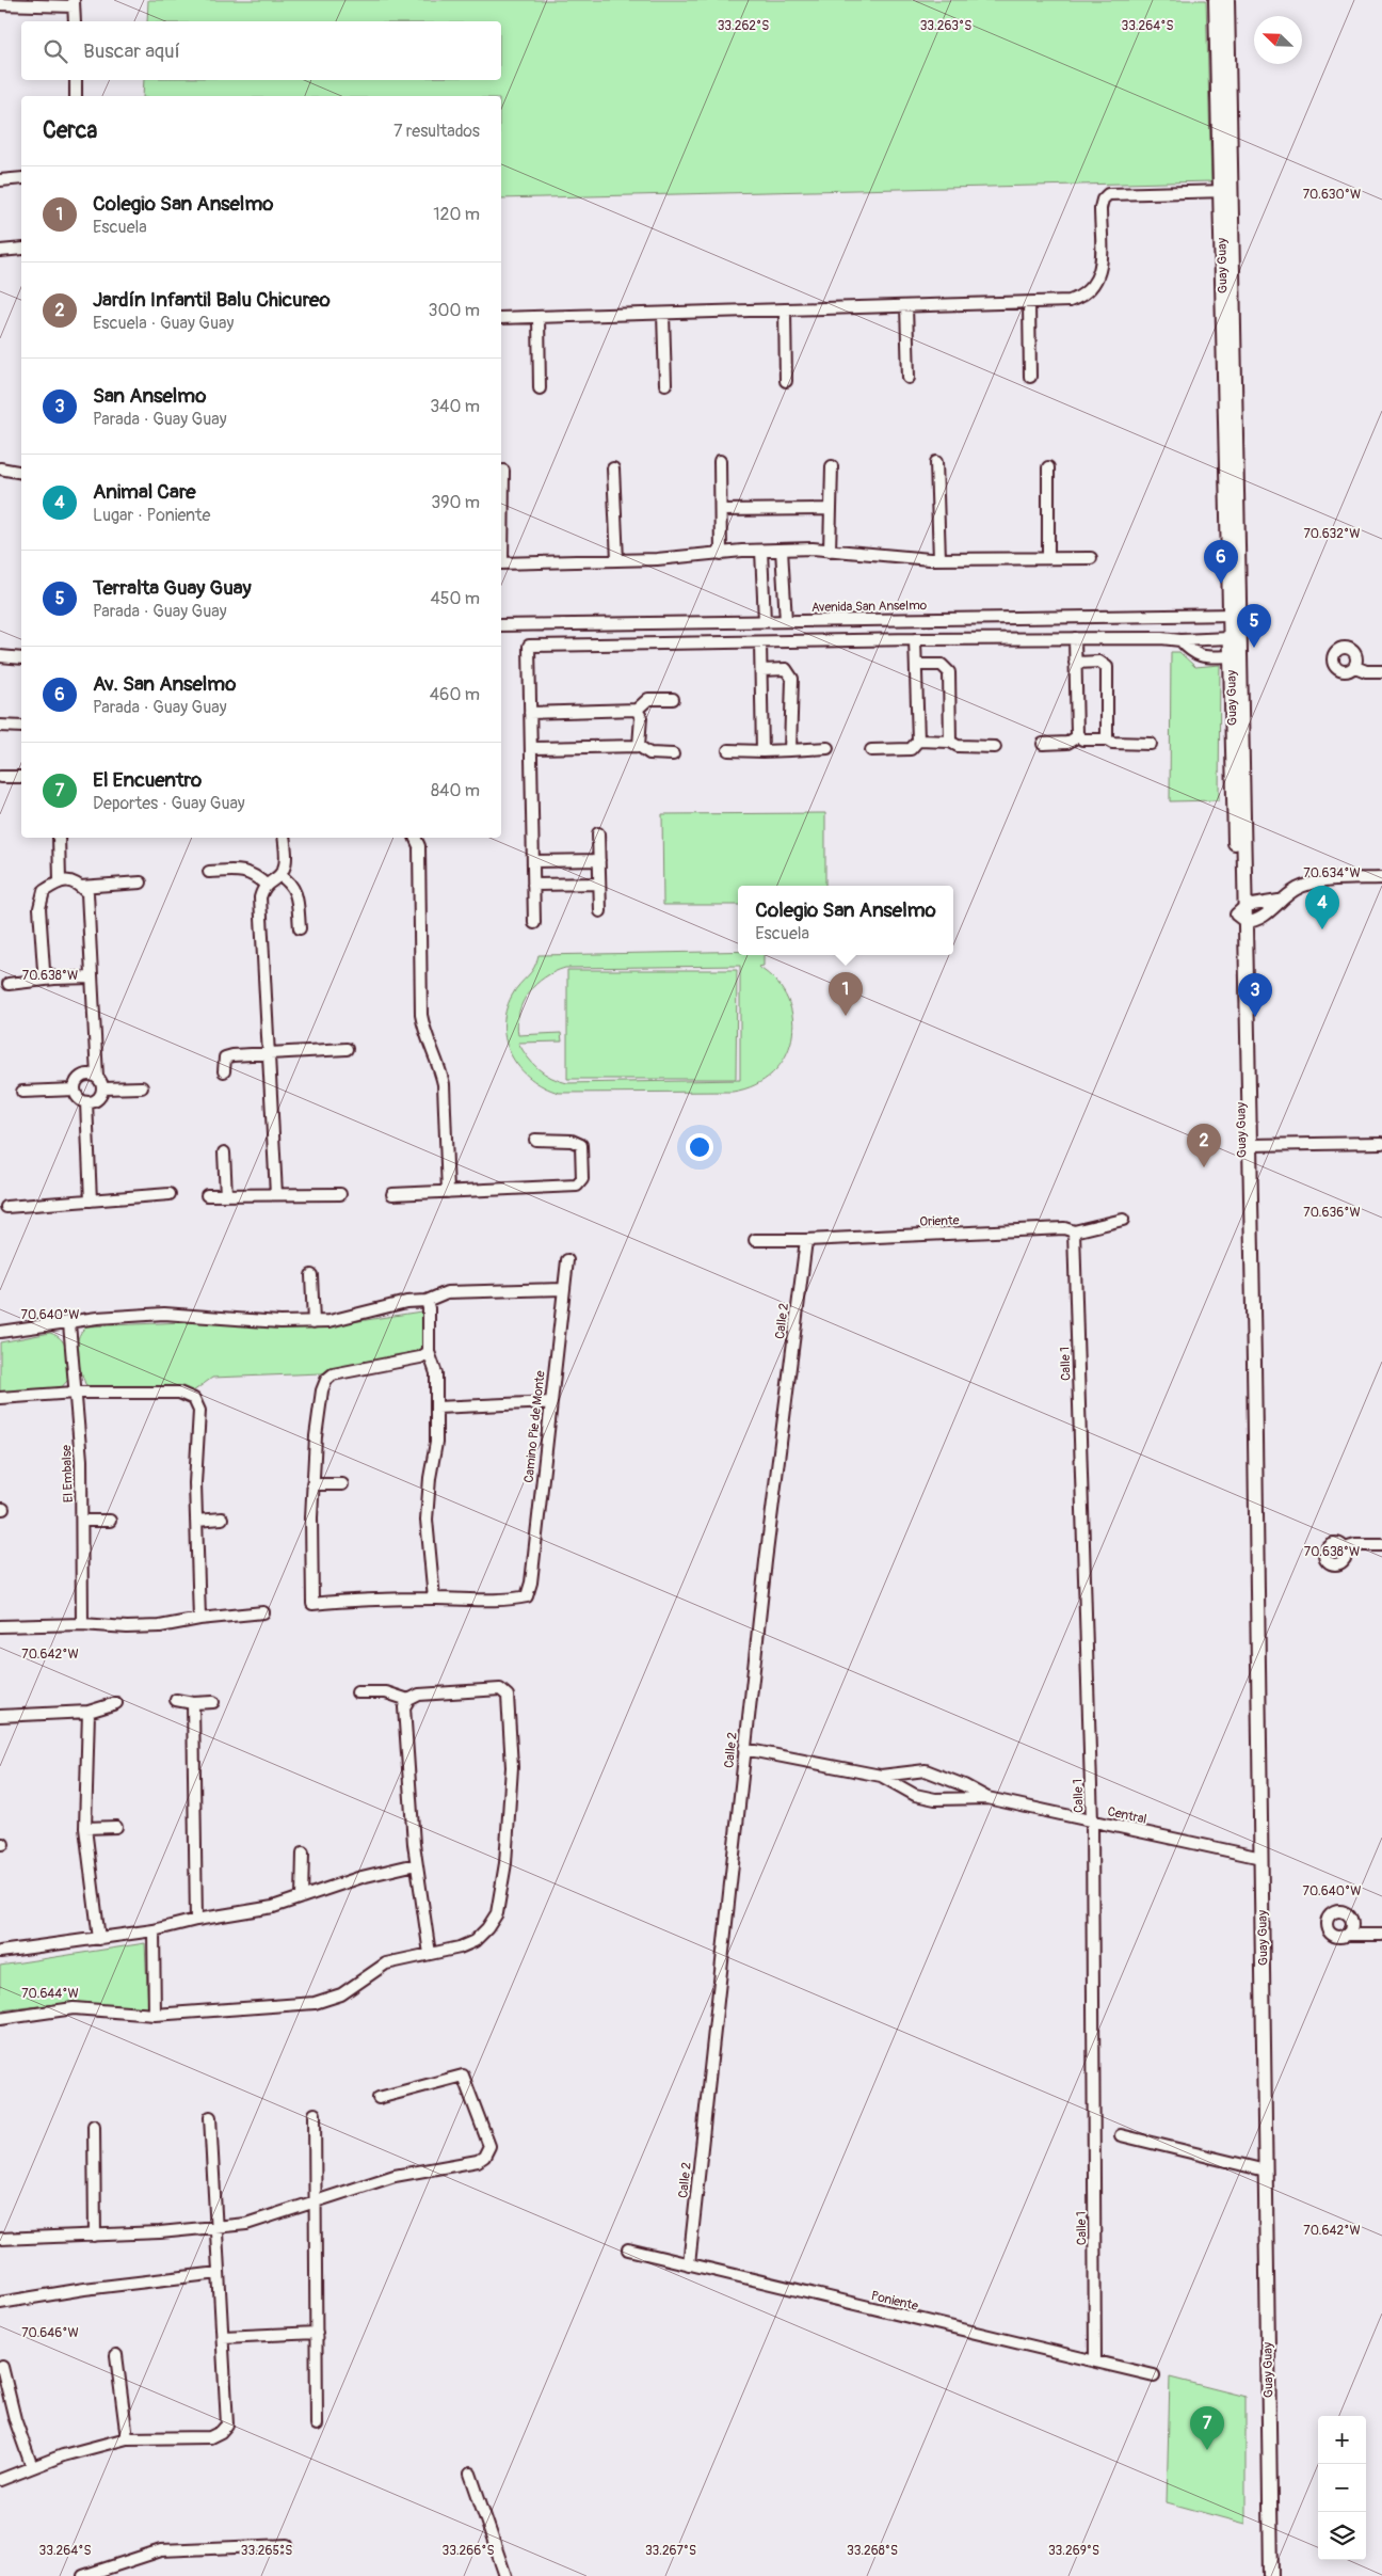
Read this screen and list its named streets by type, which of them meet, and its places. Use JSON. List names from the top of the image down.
{
  "streets": {
    "street": [
      "Guay Guay",
      "Avenida San Anselmo",
      "Oriente",
      "Calle 2",
      "Calle 1",
      "Camino Pie de Monte",
      "El Embalse",
      "Central",
      "Poniente"
    ]
  },
  "crossings": [
    ["Guay Guay", "Avenida San Anselmo"],
    ["Guay Guay", "Central"],
    ["Oriente", "Calle 2"],
    ["Oriente", "Calle 1"],
    ["Calle 2", "Central"],
    ["Calle 2", "Poniente"],
    ["Calle 1", "Central"],
    ["Calle 1", "Poniente"]
  ],
  "north": "top left",
  "page": {
    "search": "Buscar aquí",
    "heading": ["Cerca", "7 resultados"],
    "list": [
      {
        "mark": "1",
        "name": "Colegio San Anselmo",
        "note": "Escuela",
        "value": "120 m"
      },
      {
        "mark": "2",
        "name": "Jardín Infantil Balu Chicureo",
        "note": "Escuela · Guay Guay",
        "value": "300 m"
      },
      {
        "mark": "3",
        "name": "San Anselmo",
        "note": "Parada · Guay Guay",
        "value": "340 m"
      },
      {
        "mark": "4",
        "name": "Animal Care",
        "note": "Lugar · Poniente",
        "value": "390 m"
      },
      {
        "mark": "5",
        "name": "Terralta Guay Guay",
        "note": "Parada · Guay Guay",
        "value": "450 m"
      },
      {
        "mark": "6",
        "name": "Av. San Anselmo",
        "note": "Parada · Guay Guay",
        "value": "460 m"
      },
      {
        "mark": "7",
        "name": "El Encuentro",
        "note": "Deportes · Guay Guay",
        "value": "840 m"
      }
    ],
    "pins": [
      "6",
      "5",
      "4",
      "1",
      "3",
      "2",
      "7"
    ],
    "popup": ["Colegio San Anselmo", "Escuela"],
    "map_buttons": ["+", "−"]
  },
  "coordinates": [
    "33.262°S",
    "33.263°S",
    "33.264°S",
    "70.630°W",
    "70.632°W",
    "70.634°W",
    "70.638°W",
    "70.636°W",
    "70.640°W",
    "70.642°W",
    "70.644°W",
    "70.646°W",
    "33.265°S",
    "33.266°S",
    "33.267°S",
    "33.268°S",
    "33.269°S"
  ]
}
